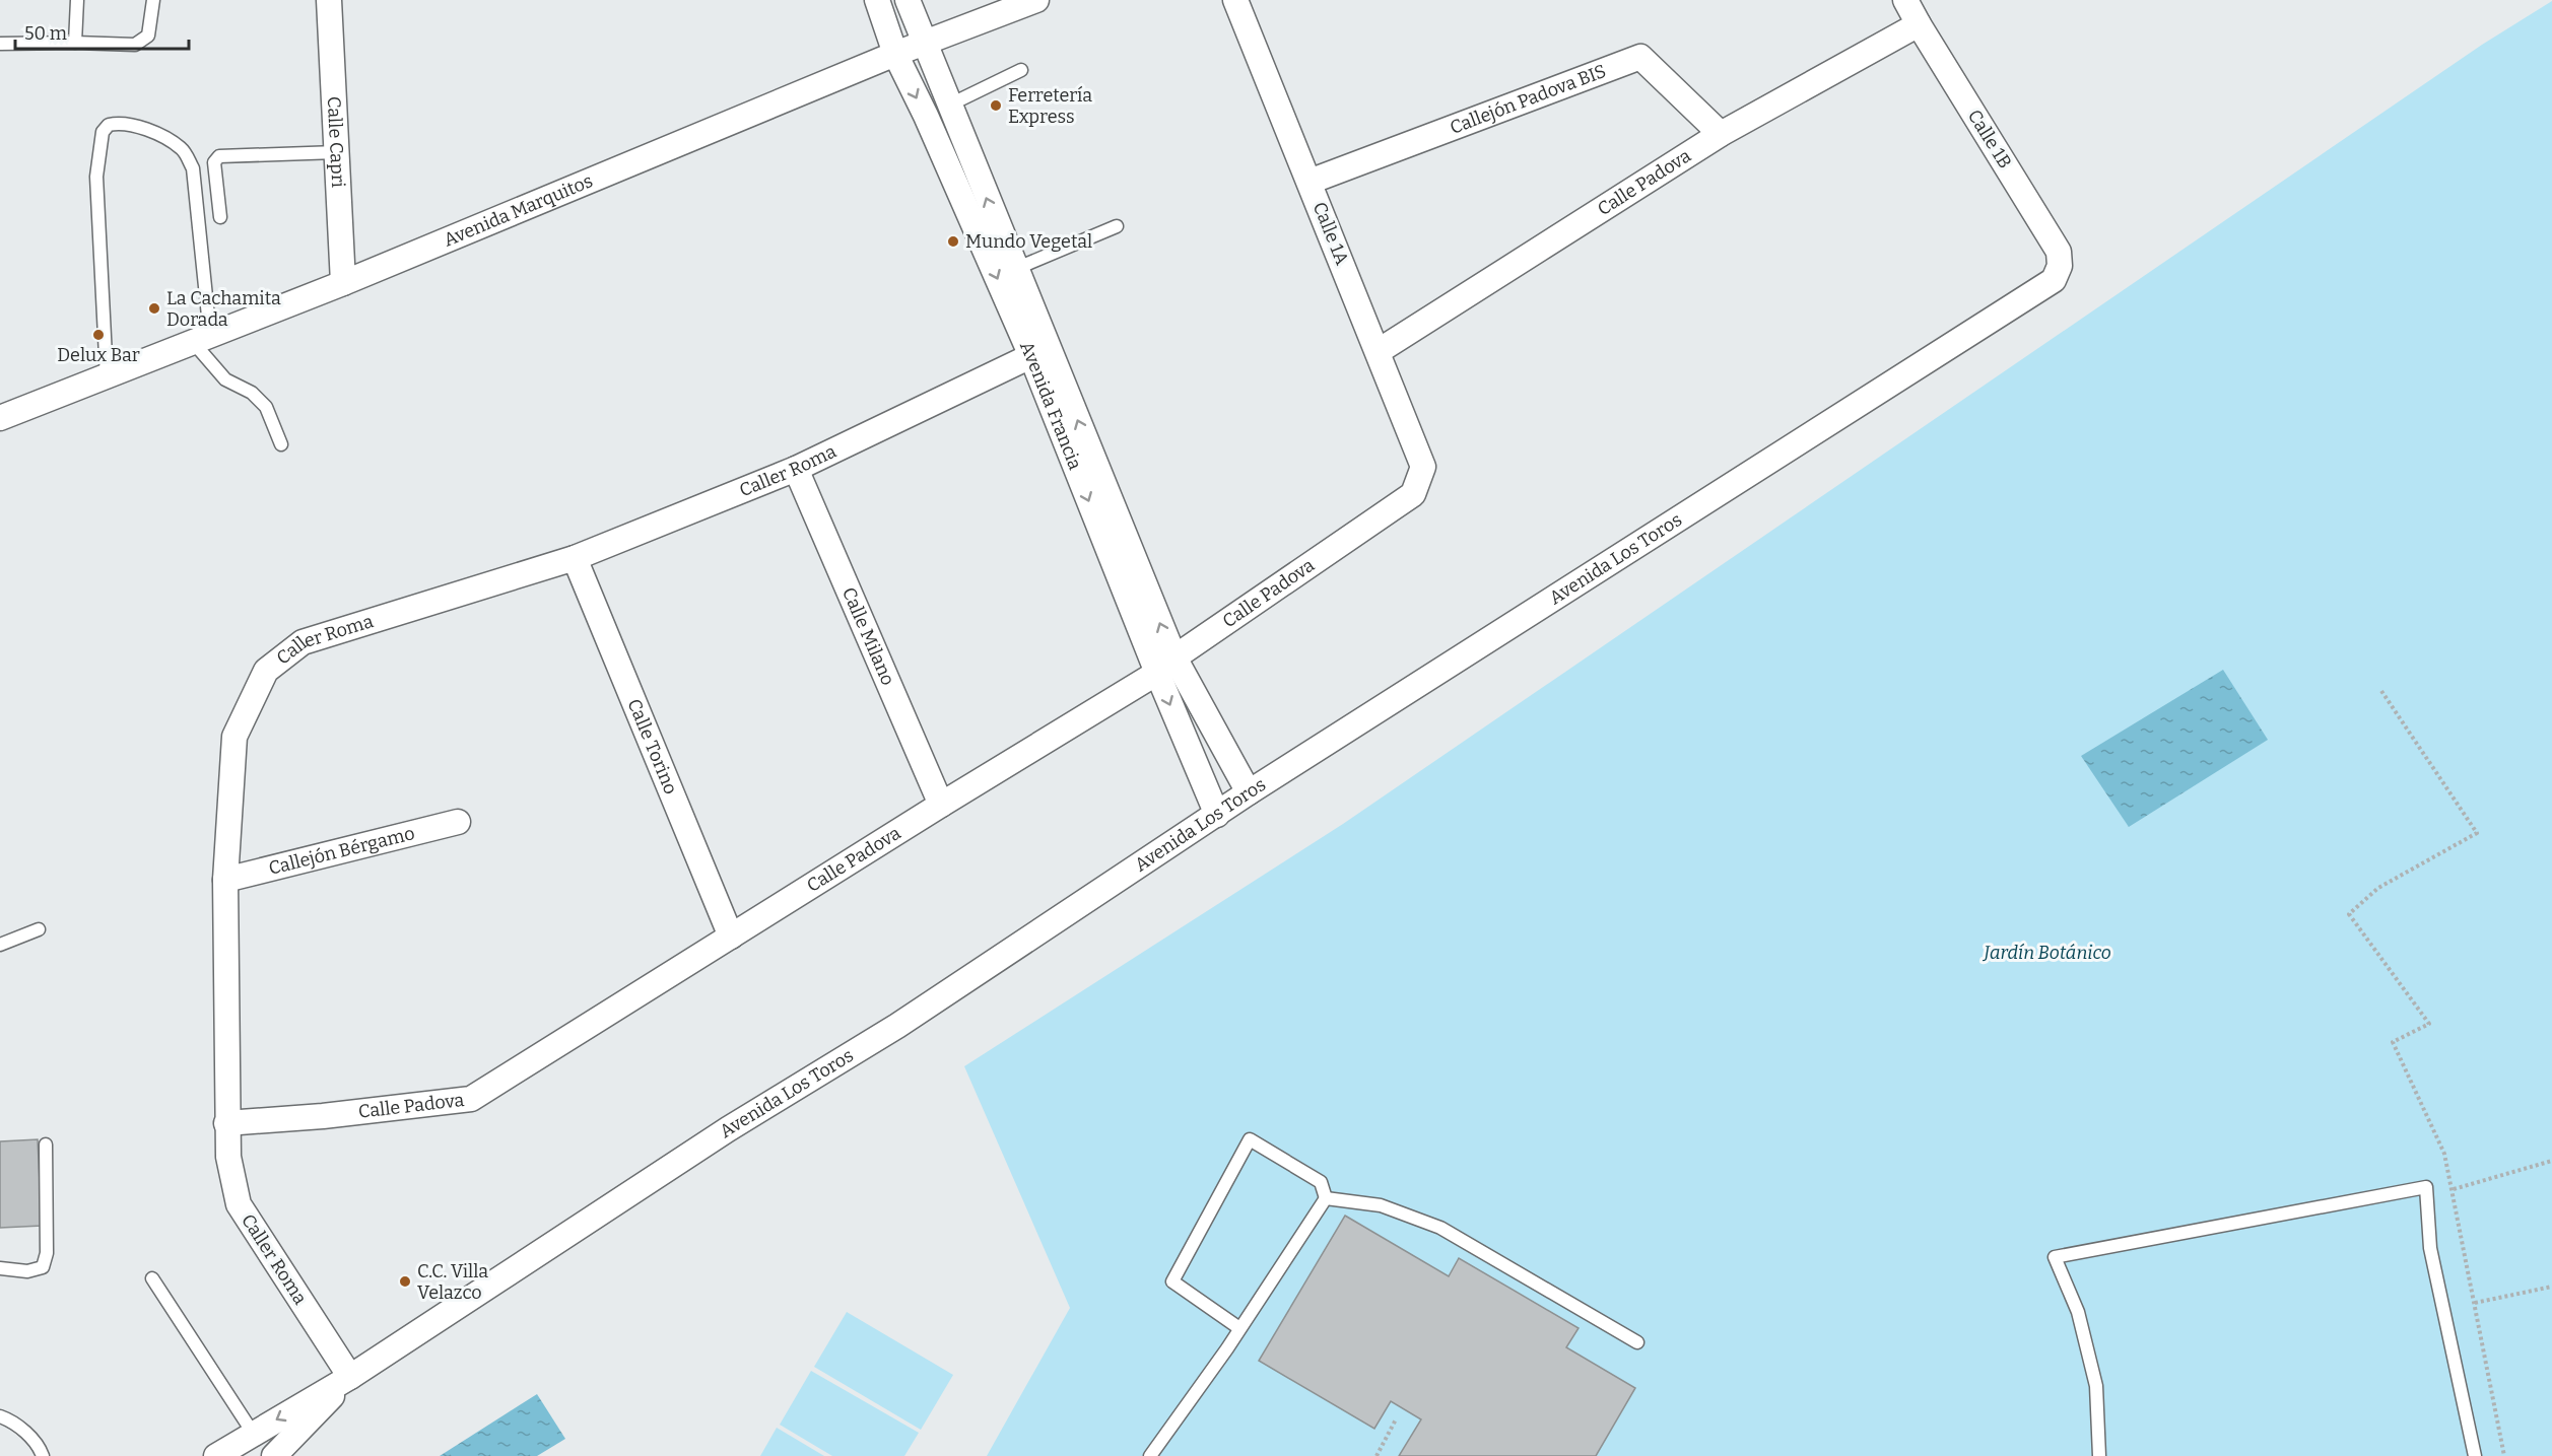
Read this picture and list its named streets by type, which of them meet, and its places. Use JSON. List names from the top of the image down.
{
  "streets": {
    "street": [
      "Callejón Padova BIS",
      "Calle 1B",
      "Calle Capri",
      "Calle Padova",
      "Avenida Marquitos",
      "Calle 1A",
      "Avenida Francia",
      "Caller Roma",
      "Avenida Los Toros",
      "Calle Milano",
      "Calle Torino",
      "Callejón Bérgamo"
    ]
  },
  "crossings": [
    ["Callejón Padova BIS", "Calle Padova"],
    ["Callejón Padova BIS", "Calle 1A"],
    ["Calle 1B", "Calle Padova"],
    ["Calle 1B", "Avenida Los Toros"],
    ["Calle Capri", "Avenida Marquitos"],
    ["Calle Padova", "Calle 1A"],
    ["Calle Padova", "Avenida Francia"],
    ["Calle Padova", "Caller Roma"],
    ["Calle Padova", "Calle Milano"],
    ["Calle Padova", "Calle Torino"],
    ["Avenida Marquitos", "Avenida Francia"],
    ["Avenida Francia", "Caller Roma"],
    ["Avenida Francia", "Avenida Los Toros"],
    ["Caller Roma", "Avenida Los Toros"],
    ["Caller Roma", "Calle Milano"],
    ["Caller Roma", "Calle Torino"],
    ["Caller Roma", "Callejón Bérgamo"]
  ],
  "parks": ["Jardín Botánico"],
  "places": [
    "Ferretería Express",
    "Mundo Vegetal",
    "La Cachamita Dorada",
    "Delux Bar",
    "C.C. Villa Velazco"
  ],
  "scale_bar": "50 m"
}
